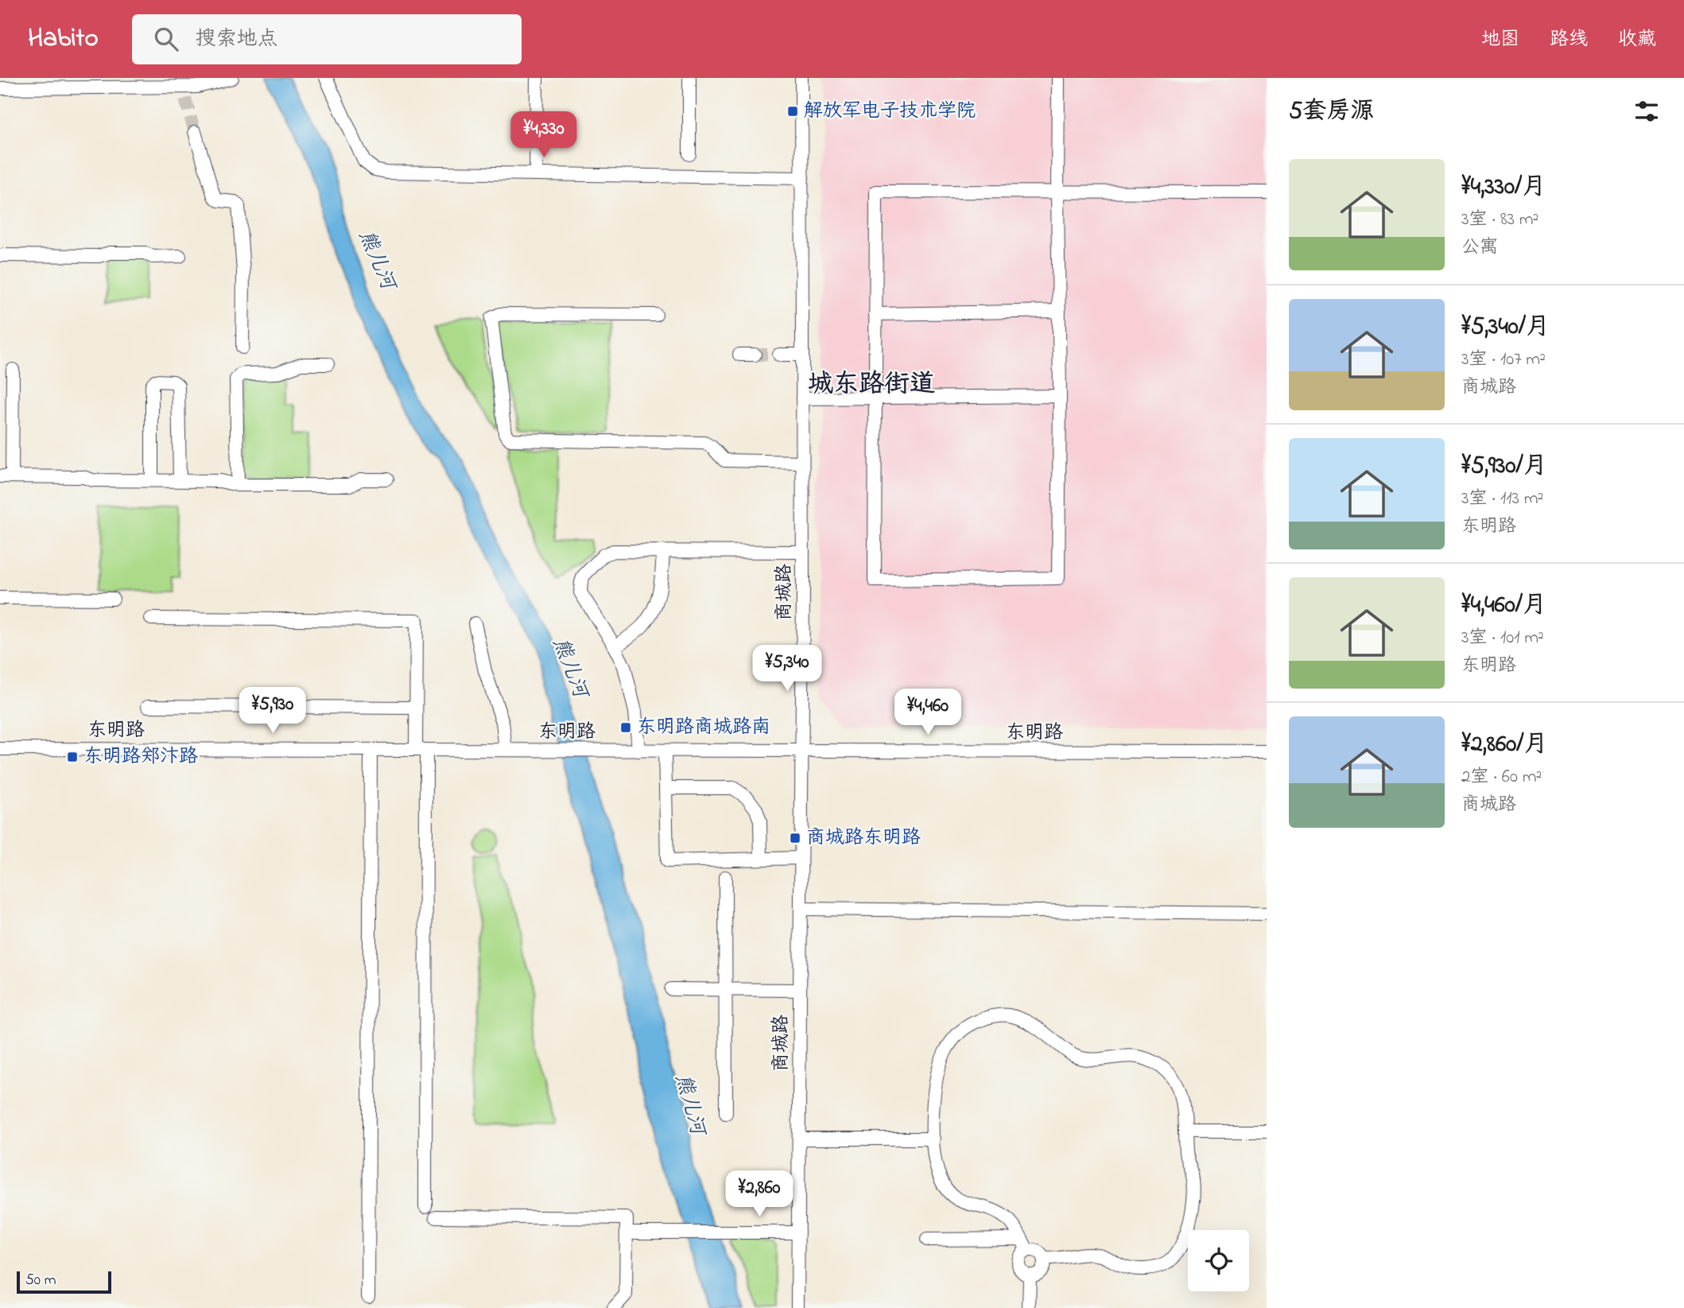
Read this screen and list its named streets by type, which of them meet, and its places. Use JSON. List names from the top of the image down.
{
  "streets": {
    "street": ["商城路", "东明路"]
  },
  "crossings": [
    ["商城路", "东明路"]
  ],
  "districts": ["城东路街道"],
  "water": ["熊儿河"],
  "places": {
    "transit": [
      "解放军电子技术学院",
      "东明路商城路南",
      "东明路郑汴路",
      "商城路东明路"
    ]
  },
  "scale_bar": "50 m",
  "page": {
    "header": "Habito",
    "search": "搜索地点",
    "nav": ["地图", "路线", "收藏"],
    "heading": "5套房源",
    "price": [
      "¥4,330",
      "¥5,340",
      "¥5,930",
      "¥4,460",
      "¥2,860"
    ],
    "list": [
      {
        "name": "¥4,330/月",
        "note": "3室 · 83 m² · 公寓"
      },
      {
        "name": "¥5,340/月",
        "note": "3室 · 107 m² · 商城路"
      },
      {
        "name": "¥5,930/月",
        "note": "3室 · 113 m² · 东明路"
      },
      {
        "name": "¥4,460/月",
        "note": "3室 · 101 m² · 东明路"
      },
      {
        "name": "¥2,860/月",
        "note": "2室 · 60 m² · 商城路"
      }
    ],
    "scale": "50 m"
  }
}
